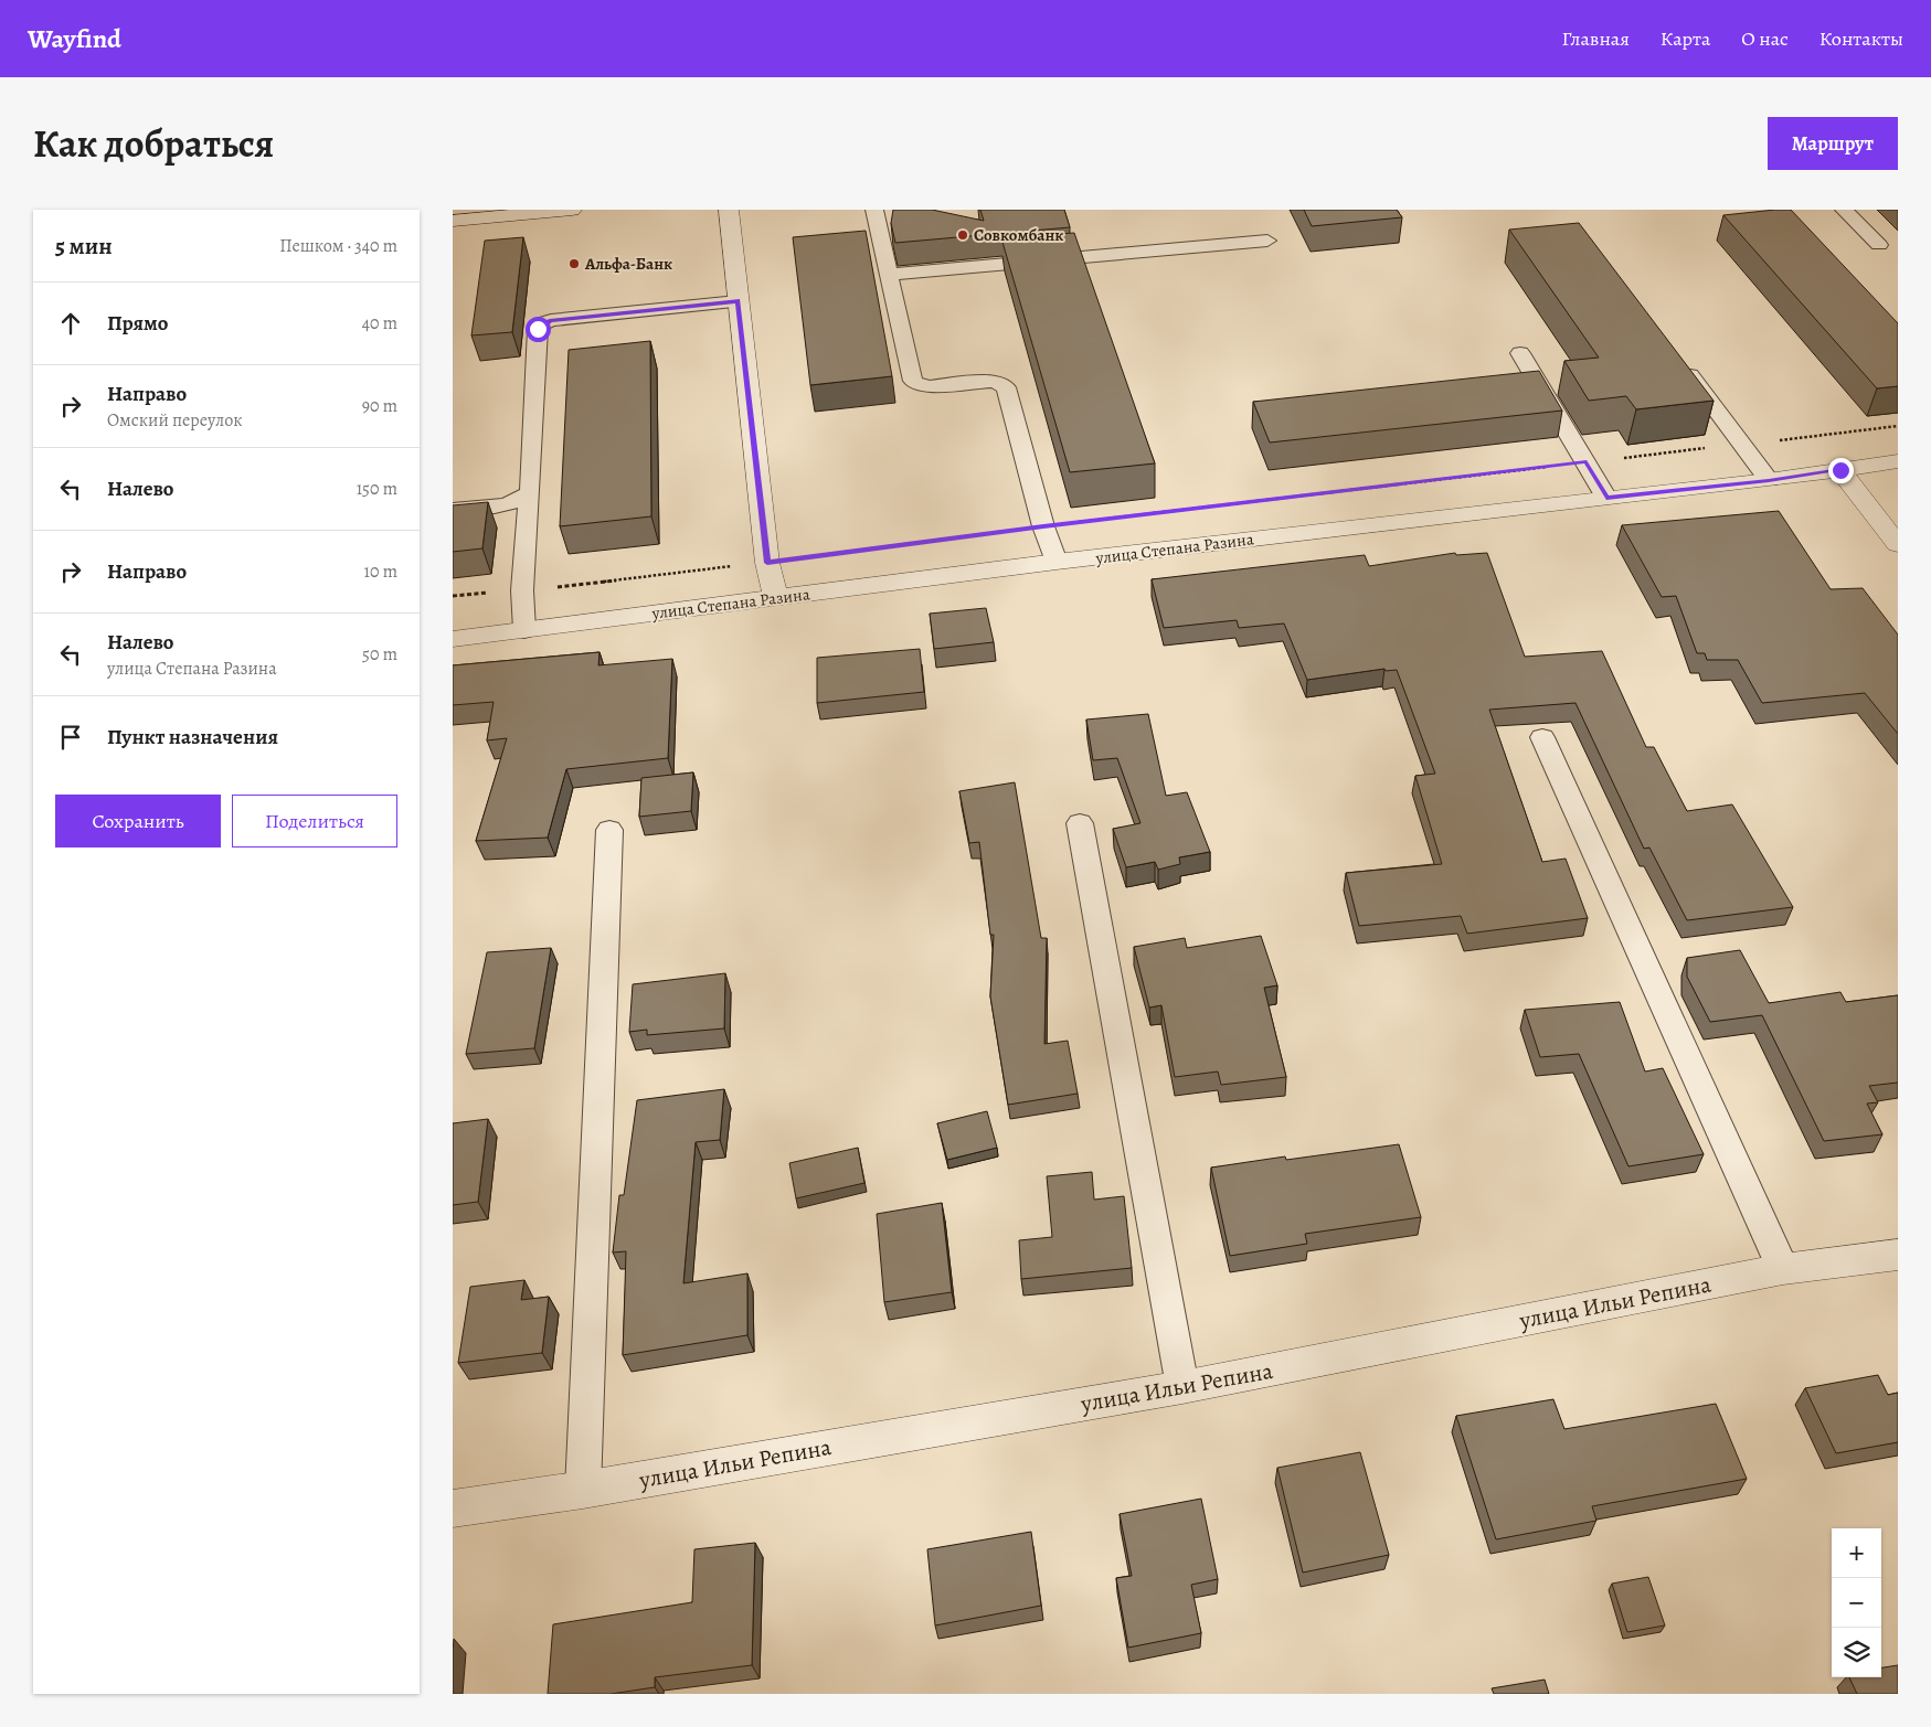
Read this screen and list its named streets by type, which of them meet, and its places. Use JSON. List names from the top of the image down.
{
  "streets": {
    "street": ["улица Степана Разина", "улица Ильи Репина"]
  },
  "places": ["Совкомбанк", "Альфа-Банк"],
  "page": {
    "header": "Wayfind",
    "nav": [
      "Главная",
      "Карта",
      "О нас",
      "Контакты"
    ],
    "title": "Как добраться",
    "buttons": [
      "Маршрут",
      ["Сохранить", "Поделиться"]
    ],
    "heading": ["5 мин", "Пешком · 340 m"],
    "list": [
      ["Прямо", "40 m"],
      ["Направо", "Омский переулок", "90 m"],
      ["Налево", "150 m"],
      ["Направо", "10 m"],
      ["Налево", "улица Степана Разина", "50 m"],
      "Пункт назначения"
    ],
    "map_buttons": ["+", "−"]
  }
}
